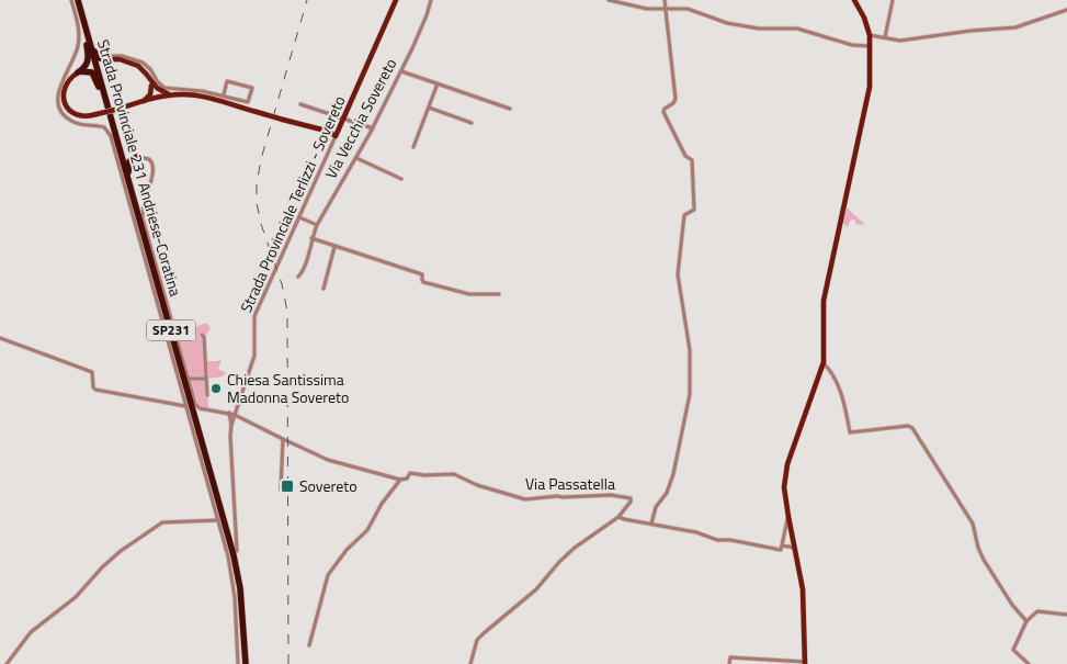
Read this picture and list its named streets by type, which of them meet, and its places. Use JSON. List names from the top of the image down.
{
  "streets": {
    "highway": ["Strada Provinciale 231 Andriese-Coratina", "SP231"],
    "main road": ["Strada Provinciale Terlizzi - Sovereto"],
    "street": ["Via Vecchia Sovereto", "Via Passatella"]
  },
  "crossings": [
    ["Strada Provinciale 231 Andriese-Coratina", "SP231"],
    ["Strada Provinciale Terlizzi - Sovereto", "Via Passatella"]
  ],
  "places": {
    "other": ["Chiesa Santissima Madonna Sovereto"],
    "transit": ["Sovereto"]
  }
}
